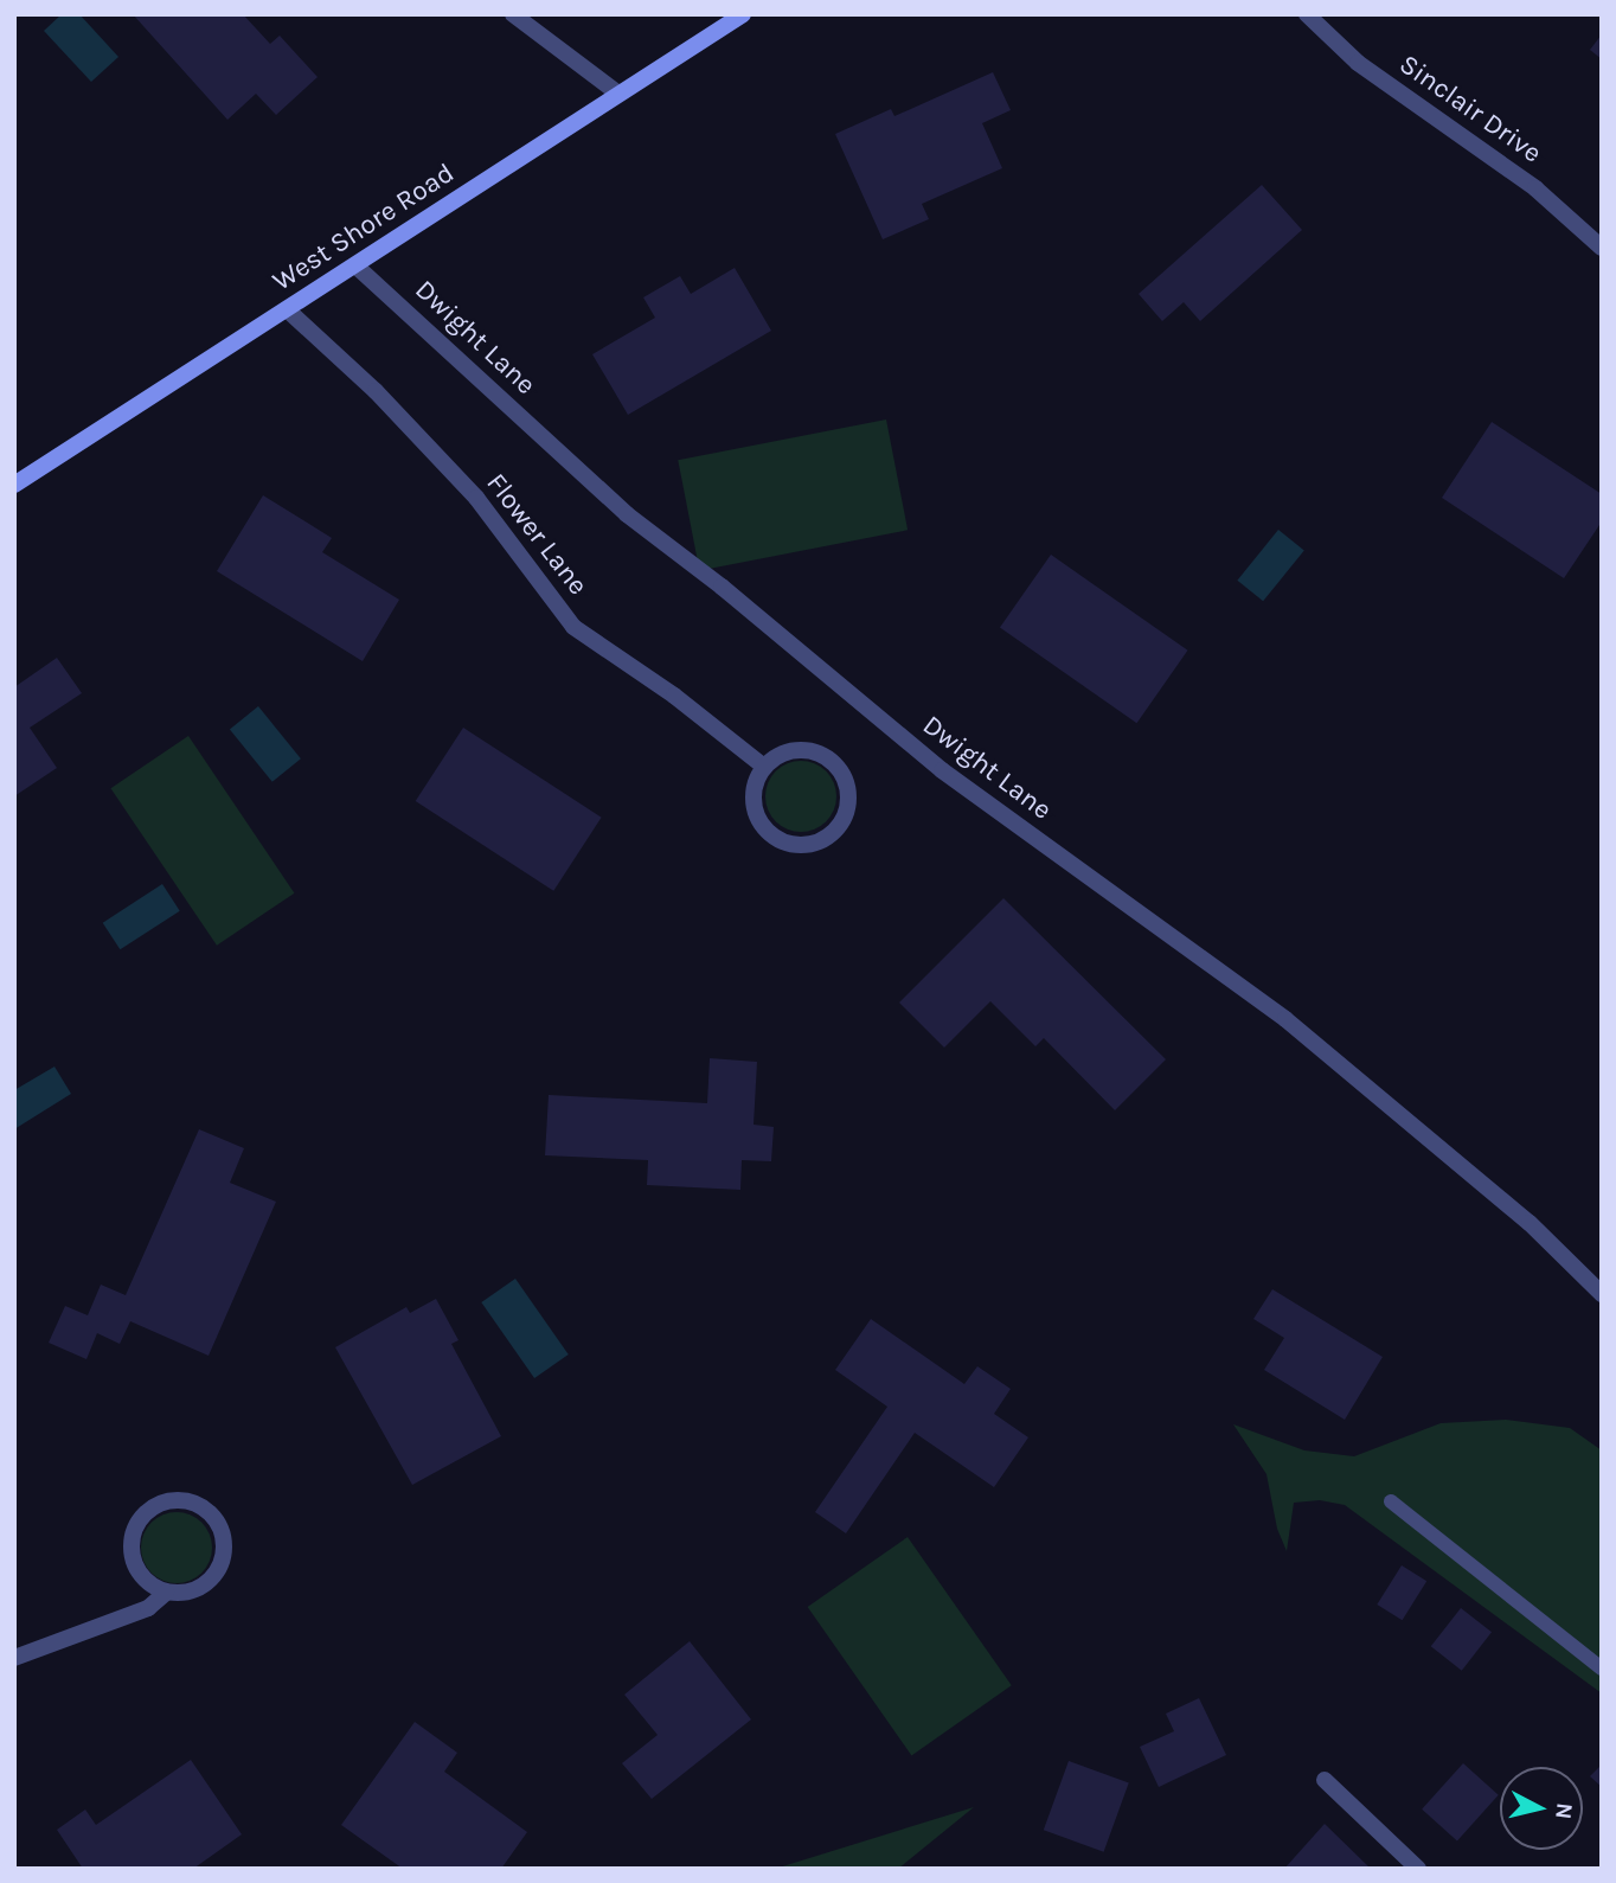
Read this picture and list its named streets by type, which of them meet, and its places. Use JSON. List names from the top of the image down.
{
  "streets": {
    "main road": ["West Shore Road"],
    "street": ["Sinclair Drive", "Dwight Lane", "Flower Lane"]
  },
  "crossings": [
    ["West Shore Road", "Dwight Lane"],
    ["West Shore Road", "Flower Lane"]
  ],
  "north": "right"
}
